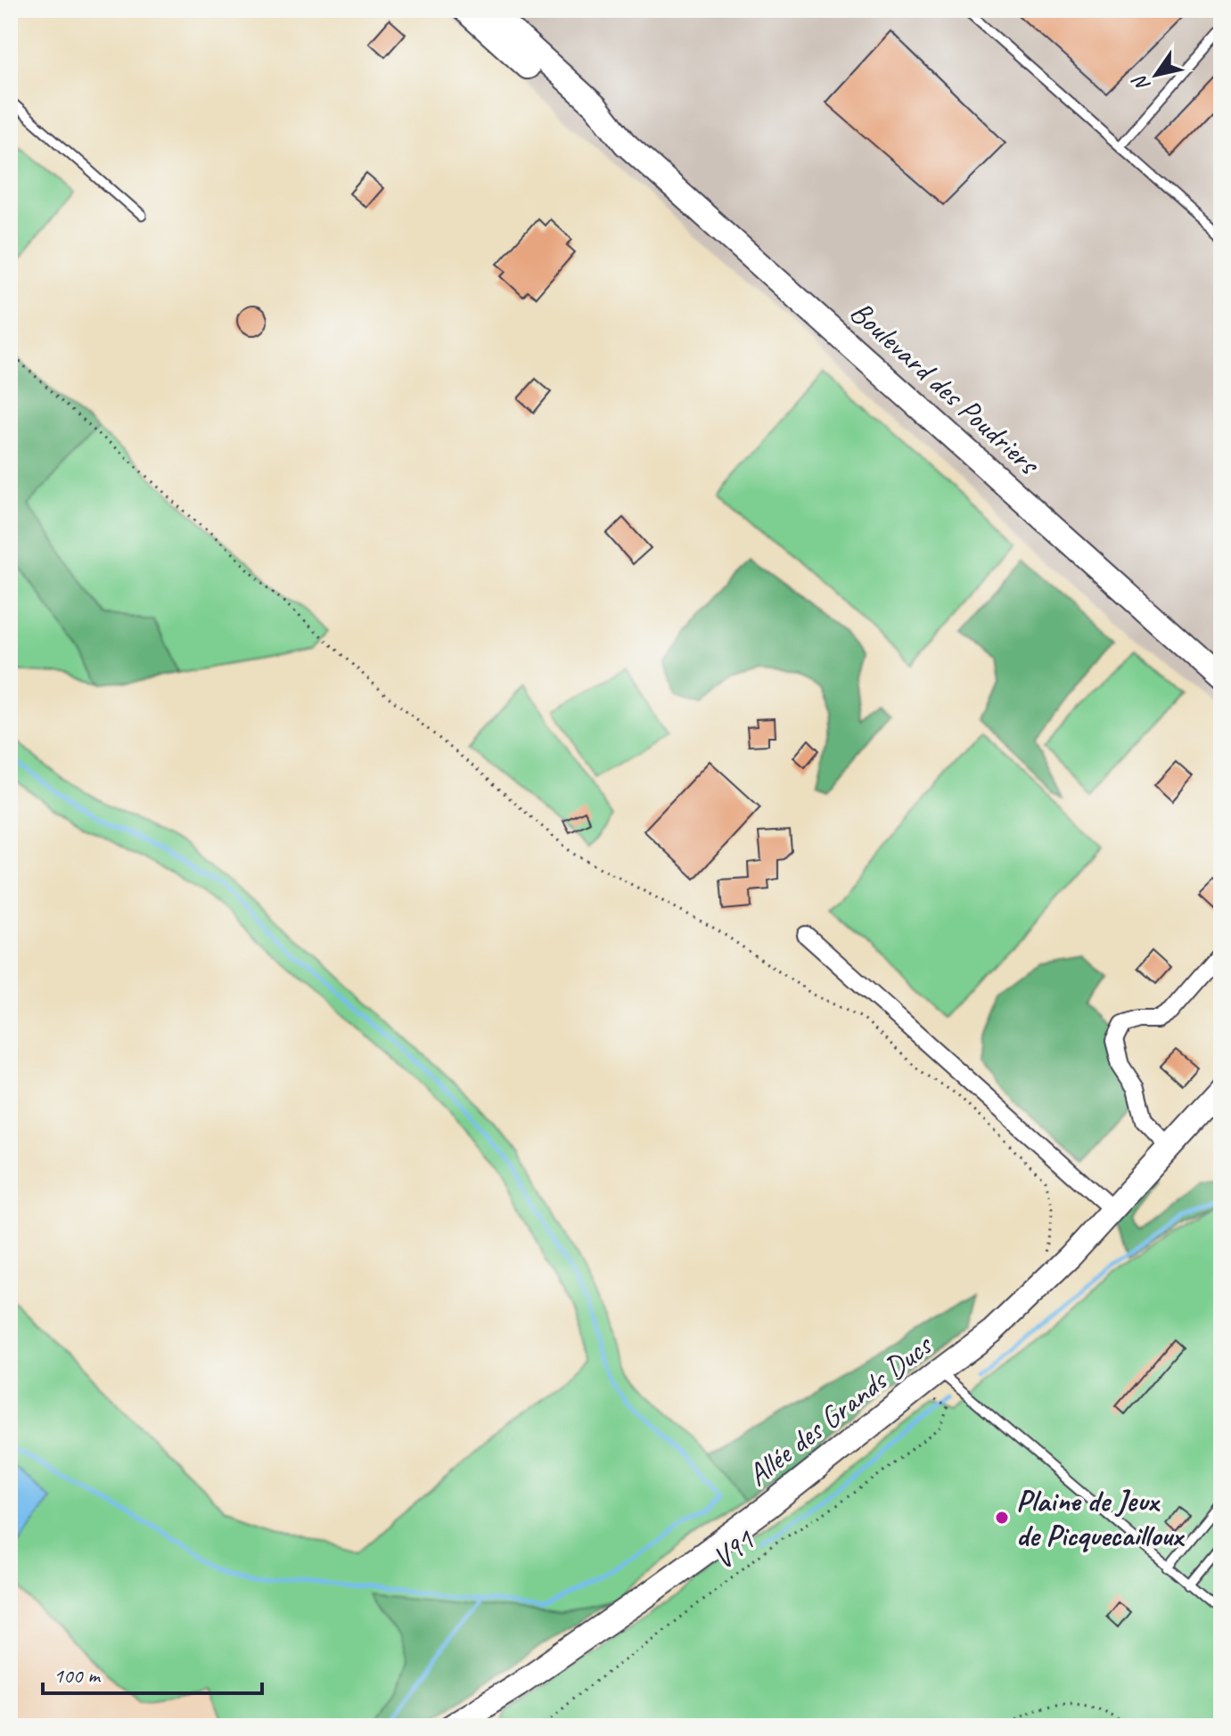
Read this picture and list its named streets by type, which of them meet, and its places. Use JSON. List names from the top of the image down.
{
  "streets": {
    "main road": ["Boulevard des Poudriers", "Allée des Grands Ducs"],
    "path": ["V91"]
  },
  "crossings": [
    ["Allée des Grands Ducs", "V91"]
  ],
  "places": ["Plaine de Jeux de Picquecailloux"],
  "scale_bar": "100 m",
  "north": "bottom left"
}
